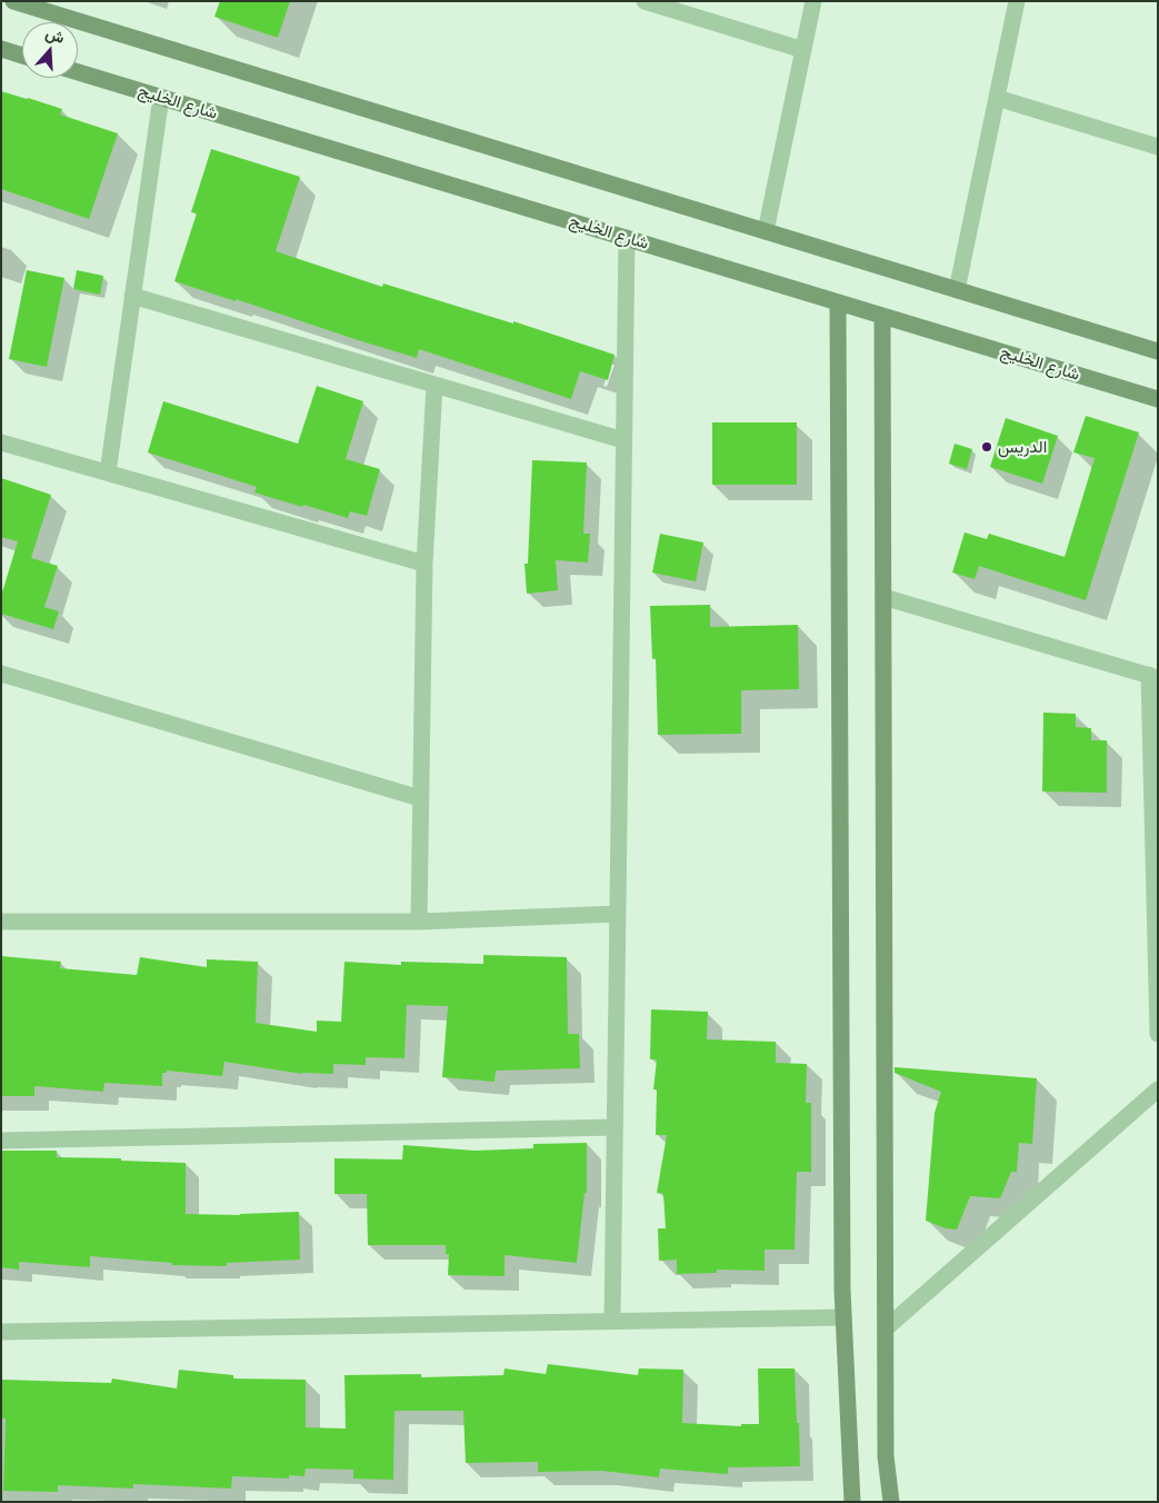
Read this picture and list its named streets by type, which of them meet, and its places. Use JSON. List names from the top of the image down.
{
  "streets": {
    "street": ["شارع الخليج"]
  },
  "places": ["الدريس"],
  "north": "top"
}
